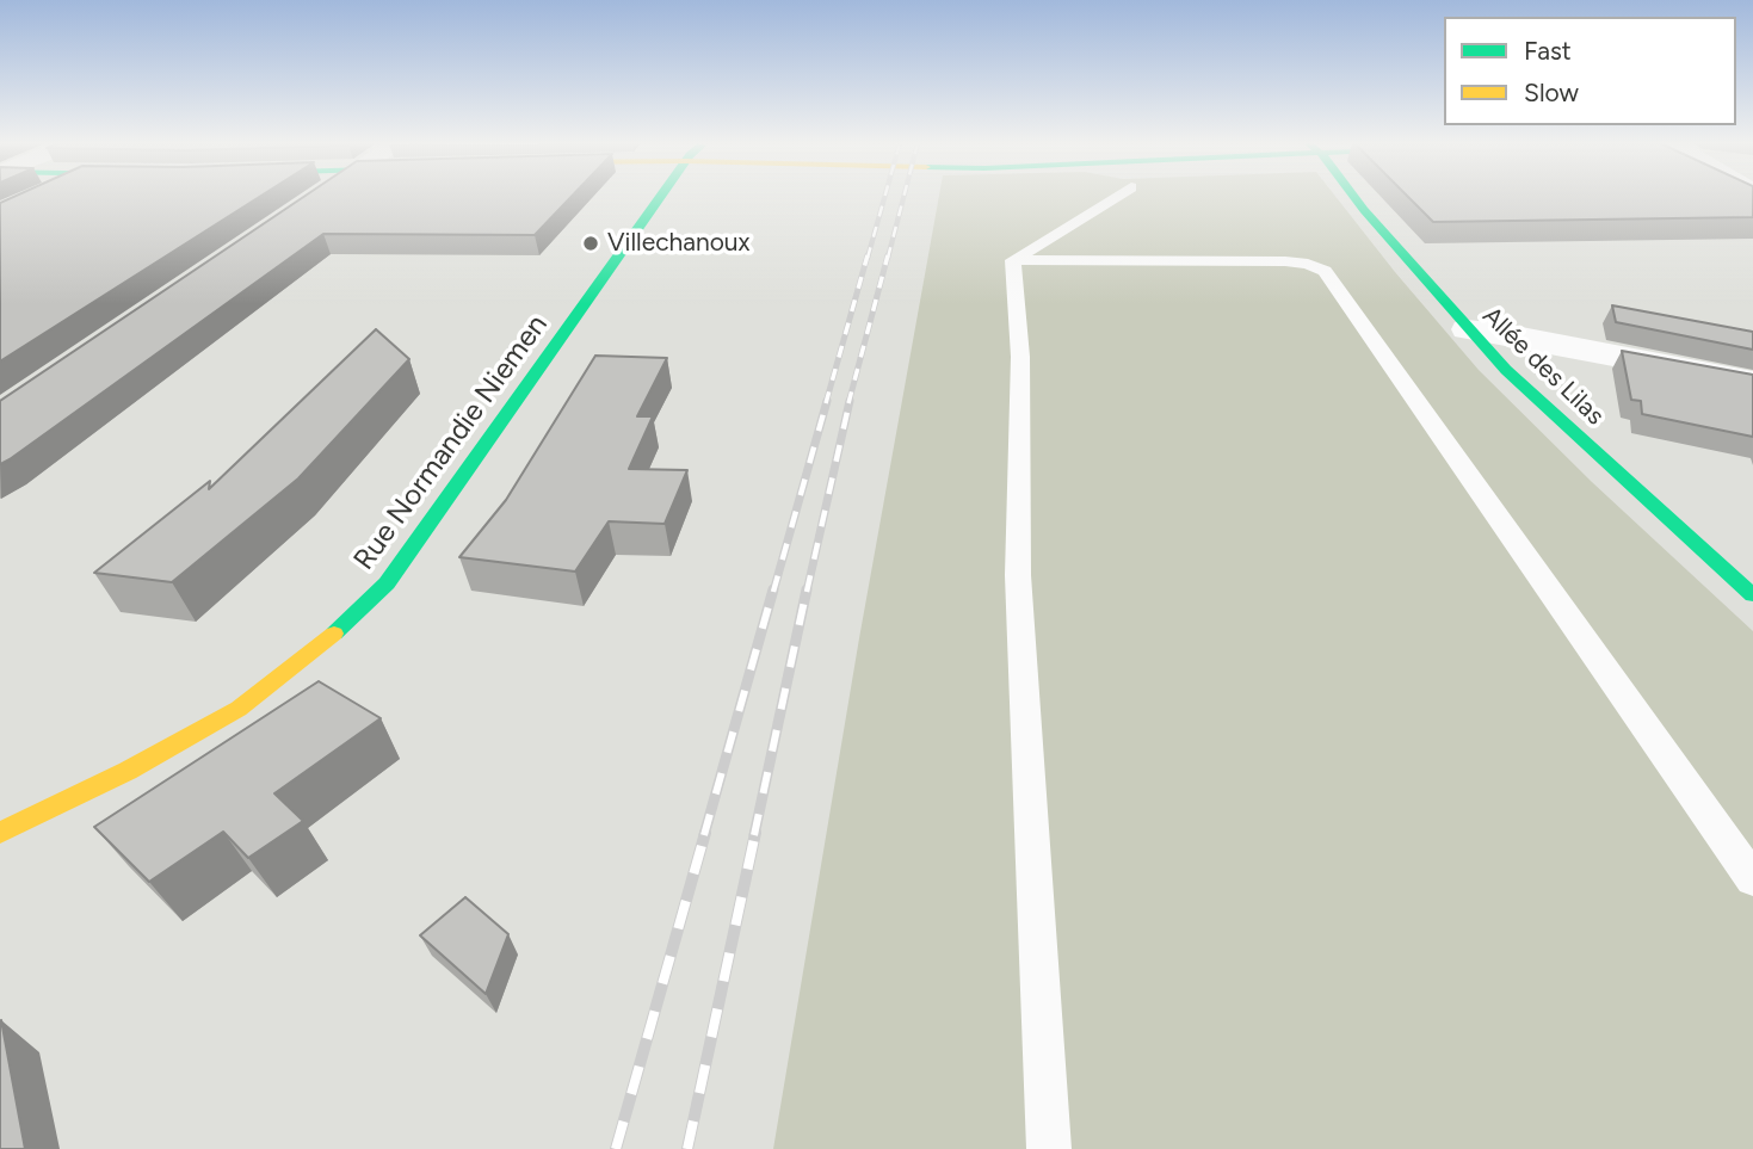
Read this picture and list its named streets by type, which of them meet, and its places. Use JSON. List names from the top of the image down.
{
  "streets": {
    "street": ["Allée des Lilas", "Rue Normandie Niemen"]
  },
  "places": ["Villechanoux"],
  "legend": ["Fast", "Slow"]
}
